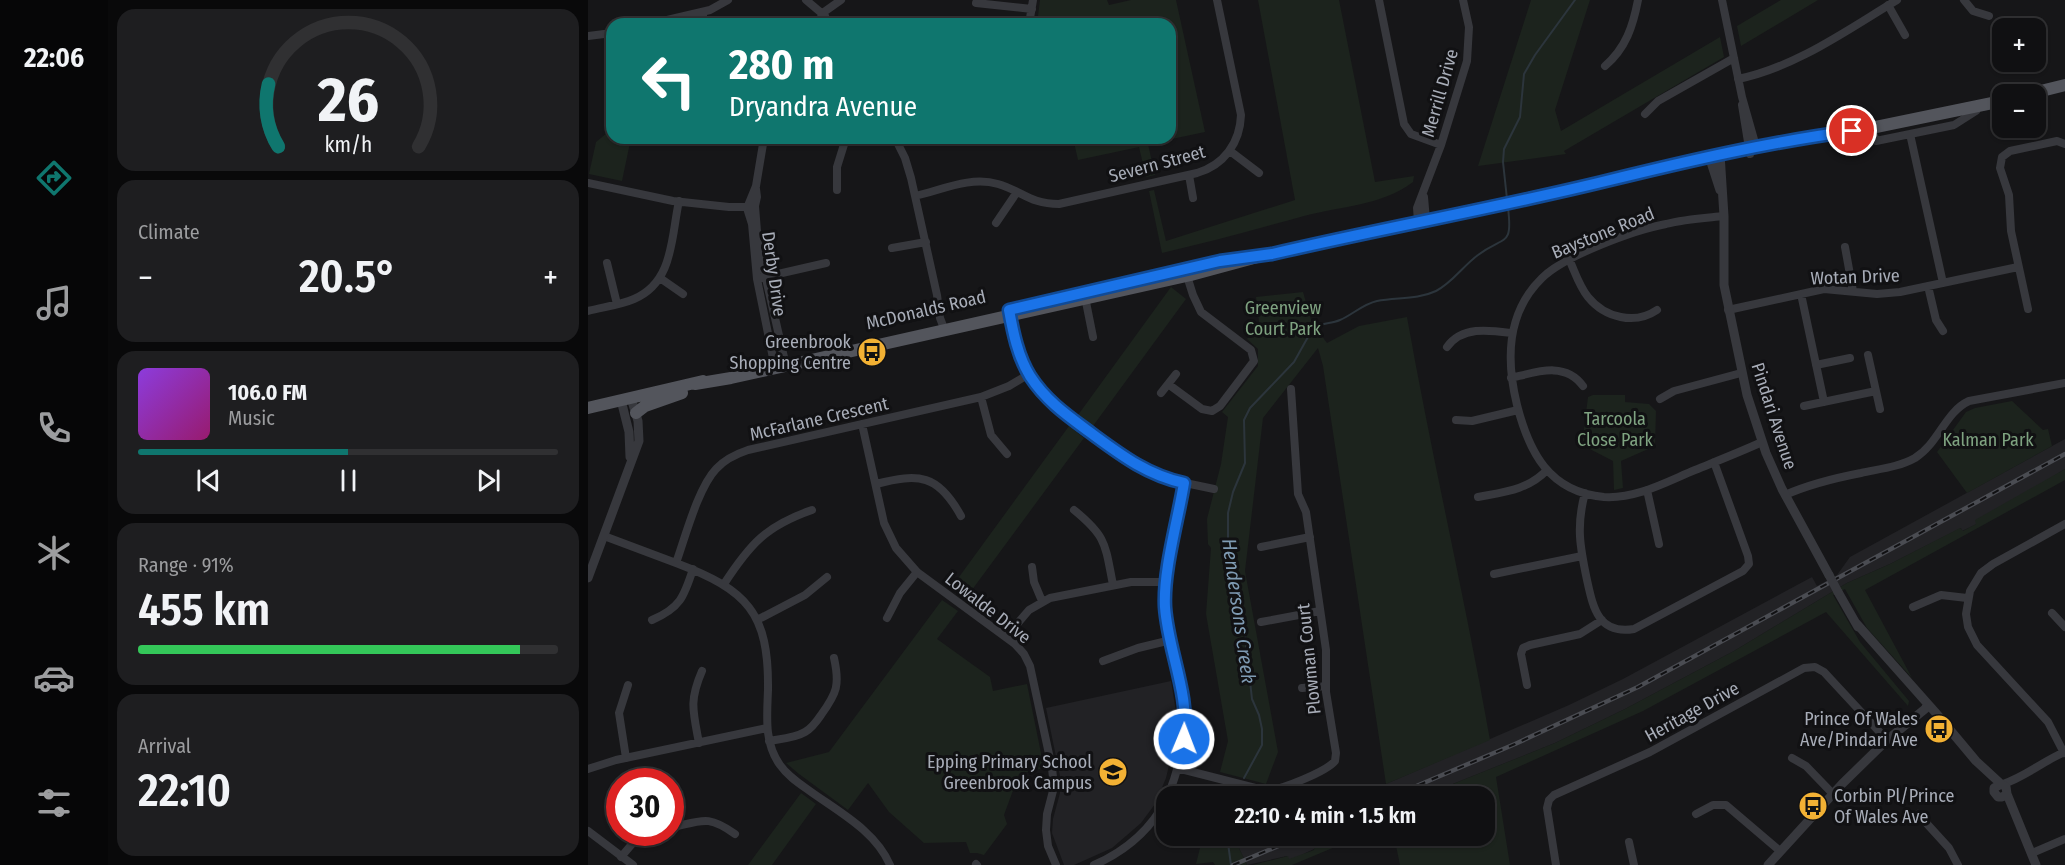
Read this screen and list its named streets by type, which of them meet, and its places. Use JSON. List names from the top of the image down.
{
  "streets": {
    "main road": ["McDonalds Road"],
    "street": [
      "Merrill Drive",
      "Severn Street",
      "Baystone Road",
      "Derby Drive",
      "Wotan Drive",
      "Pindari Avenue",
      "McFarlane Crescent",
      "Lowalde Drive",
      "Plowman Court",
      "Heritage Drive"
    ]
  },
  "crossings": [
    ["Merrill Drive", "McDonalds Road"],
    ["Baystone Road", "Pindari Avenue"],
    ["Derby Drive", "McDonalds Road"],
    ["Wotan Drive", "Pindari Avenue"],
    ["McDonalds Road", "Pindari Avenue"],
    ["McFarlane Crescent", "Lowalde Drive"]
  ],
  "water": ["Hendersons Creek"],
  "parks": ["Greenview Court Park", "Tarcoola Close Park", "Kalman Park"],
  "places": {
    "bus stop": ["Greenbrook Shopping Centre", "Prince Of Wales Ave/Pindari Ave", "Corbin Pl/Prince Of Wales Ave"],
    "school or university": ["Epping Primary School Greenbrook Campus"]
  },
  "page": {
    "tabs": "22:06",
    "map_buttons": ["+", "−"],
    "turn": ["280 m", "Dryandra Avenue"],
    "tile": [
      "Climate",
      ["Range · 91%", "455 km"],
      ["Arrival", "22:10"]
    ],
    "heat": ["−", "20.5°", "+"],
    "song": ["106.0 FM", "Music"],
    "limit": "30",
    "trip": "22:10 · 4 min · 1.5 km",
    "gauge": ["26", "km/h"]
  }
}
